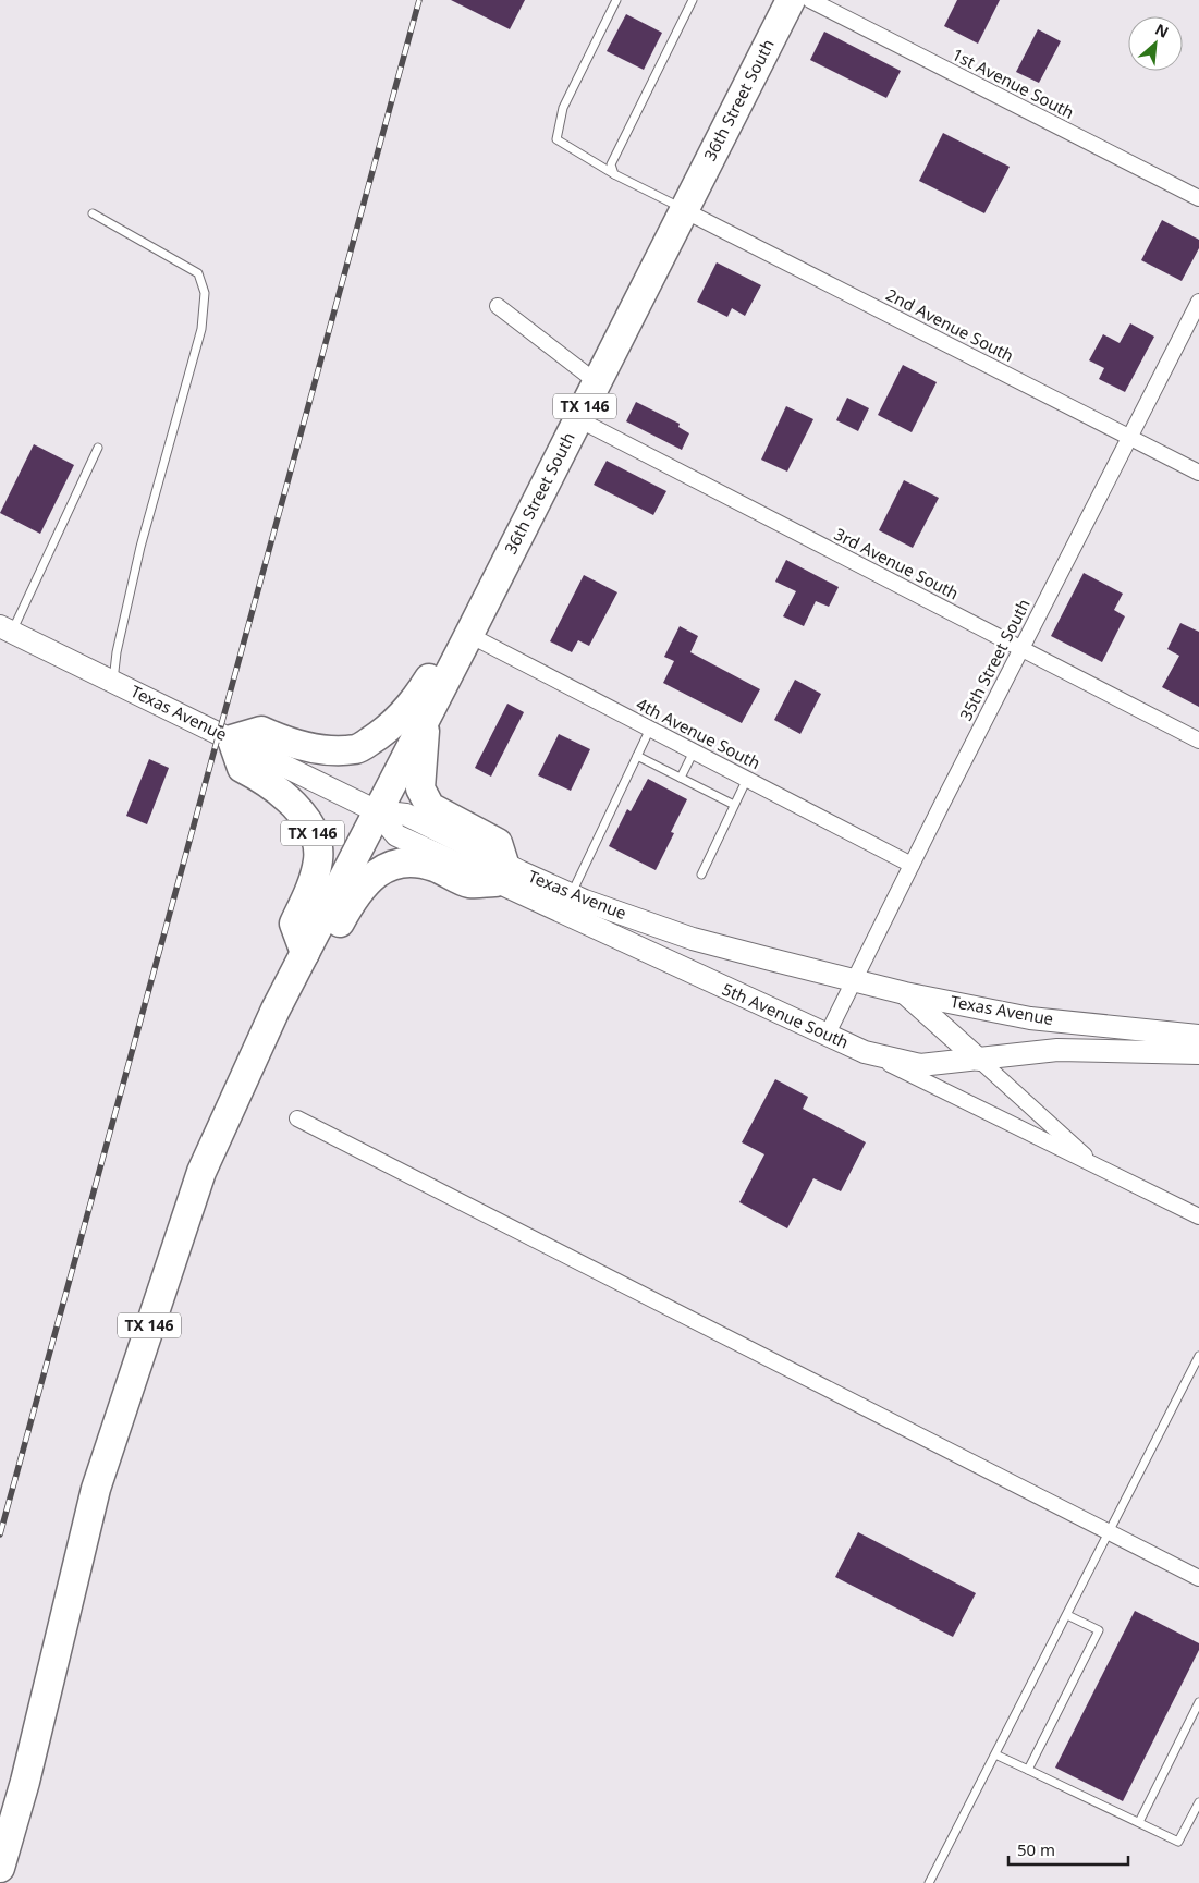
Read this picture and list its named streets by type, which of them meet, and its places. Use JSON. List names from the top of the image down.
{
  "streets": {
    "highway": ["36th Street South", "TX 146"],
    "main road": ["Texas Avenue", "5th Avenue South"],
    "street": [
      "1st Avenue South",
      "2nd Avenue South",
      "3rd Avenue South",
      "35th Street South",
      "4th Avenue South"
    ]
  },
  "crossings": [
    ["36th Street South", "2nd Avenue South"],
    ["36th Street South", "TX 146"],
    ["36th Street South", "3rd Avenue South"],
    ["36th Street South", "Texas Avenue"],
    ["36th Street South", "4th Avenue South"],
    ["36th Street South", "5th Avenue South"],
    ["2nd Avenue South", "35th Street South"],
    ["TX 146", "Texas Avenue"],
    ["TX 146", "5th Avenue South"],
    ["3rd Avenue South", "35th Street South"],
    ["35th Street South", "Texas Avenue"],
    ["35th Street South", "4th Avenue South"],
    ["35th Street South", "5th Avenue South"],
    ["Texas Avenue", "5th Avenue South"]
  ],
  "scale_bar": "50 m",
  "north": "top right"
}
